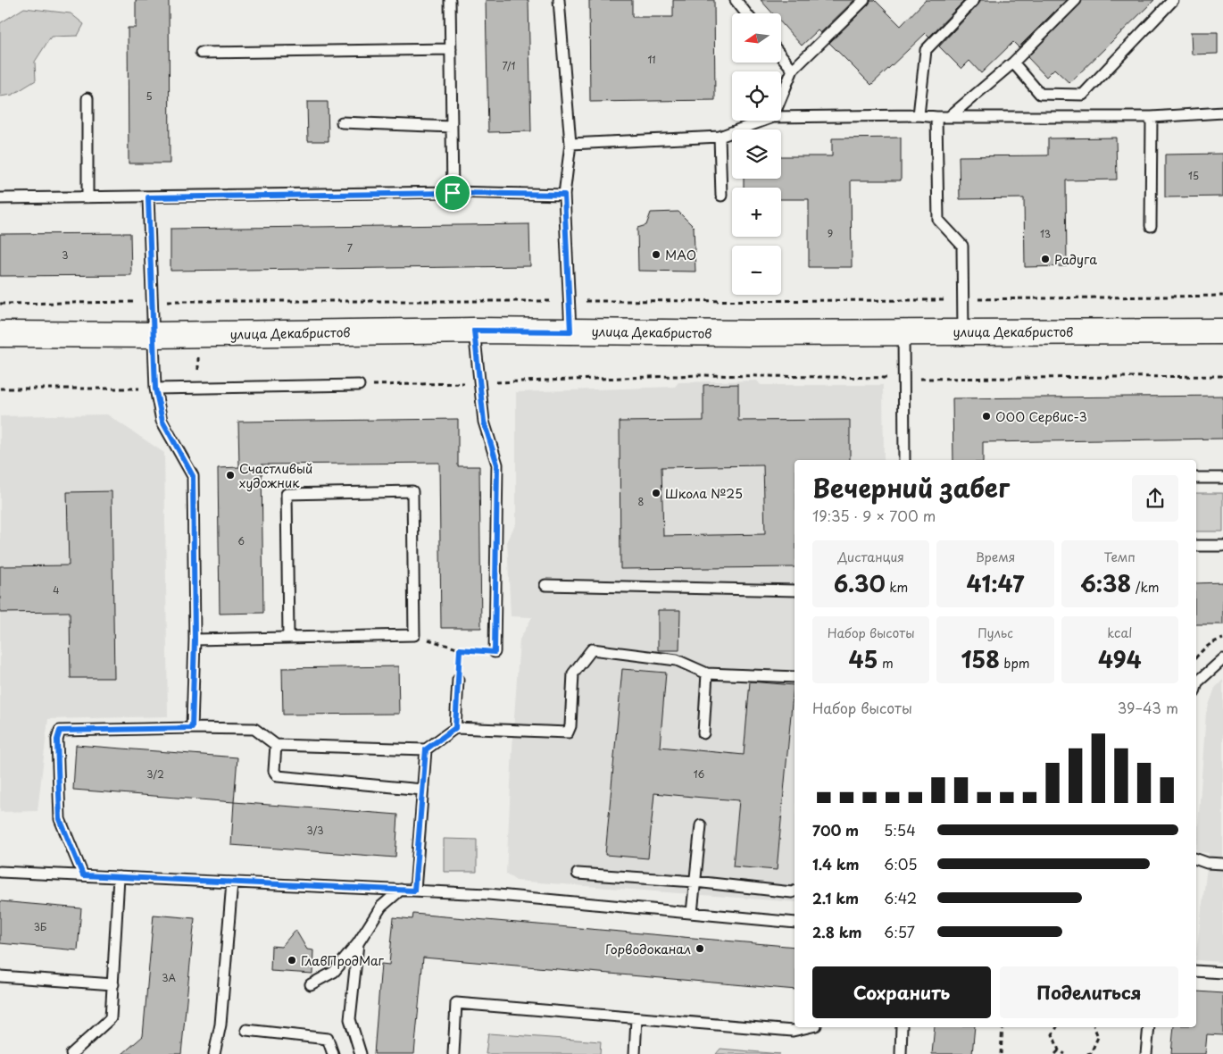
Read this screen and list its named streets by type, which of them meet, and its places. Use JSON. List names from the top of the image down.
{
  "streets": {
    "street": ["улица Декабристов"]
  },
  "places": [
    "МАО",
    "Радуга",
    "ООО Сервис-3",
    "Счастливый художник",
    "Школа №25",
    "Горводоканал",
    "ГлавПродМаг"
  ],
  "house_numbers": [
    "11",
    "7/1",
    "5",
    "15",
    "9",
    "13",
    "7",
    "3",
    "8",
    "6",
    "4",
    "3/2",
    "16",
    "3/3",
    "3Б",
    "3А"
  ],
  "north": "left",
  "page": {
    "map_buttons": ["+", "−"],
    "heading": ["Вечерний забег", "19:35 · 9 × 700 m"],
    "stats": [
      ["Дистанция", "6.30 km"],
      ["Время", "41:47"],
      ["Темп", "6:38 /km"],
      ["Набор высоты", "45 m"],
      ["Пульс", "158 bpm"],
      ["kcal", "494"]
    ],
    "chart": ["Набор высоты", "39–43 m"],
    "list": [
      {
        "name": "700 m",
        "note": "5:54"
      },
      {
        "name": "1.4 km",
        "note": "6:05"
      },
      {
        "name": "2.1 km",
        "note": "6:42"
      },
      {
        "name": "2.8 km",
        "note": "6:57"
      }
    ],
    "buttons": ["Сохранить", "Поделиться"]
  }
}
